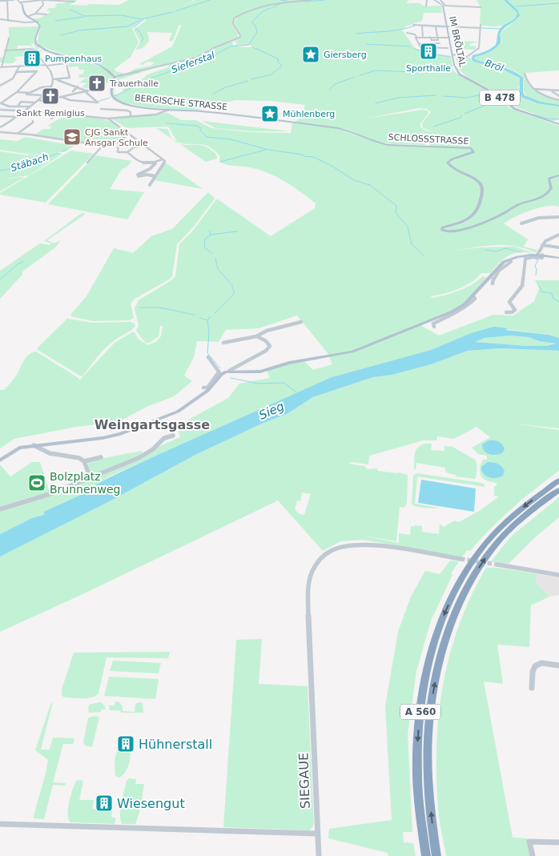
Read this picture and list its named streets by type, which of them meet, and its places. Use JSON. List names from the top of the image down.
{
  "streets": {
    "highway": ["A 560"],
    "main road": [
      "IM BRÖLTAL",
      "B 478",
      "BERGISCHE STRASSE",
      "SCHLOSSSTRASSE"
    ],
    "street": ["SIEGAUE"]
  },
  "crossings": [
    ["BERGISCHE STRASSE", "SCHLOSSSTRASSE"]
  ],
  "districts": ["Weingartsgasse"],
  "water": [
    "Sieferstal",
    "Bröl",
    "Stäbach",
    "Sieg"
  ],
  "places": {
    "building": [
      "Sporthalle",
      "Pumpenhaus",
      "Hühnerstall",
      "Wiesengut"
    ],
    "place": ["Giersberg", "Mühlenberg"],
    "church": ["Trauerhalle", "Sankt Remigius"],
    "school or university": ["CJG Sankt Ansgar Schule"],
    "sports": ["Bolzplatz Brunnenweg"]
  }
}
